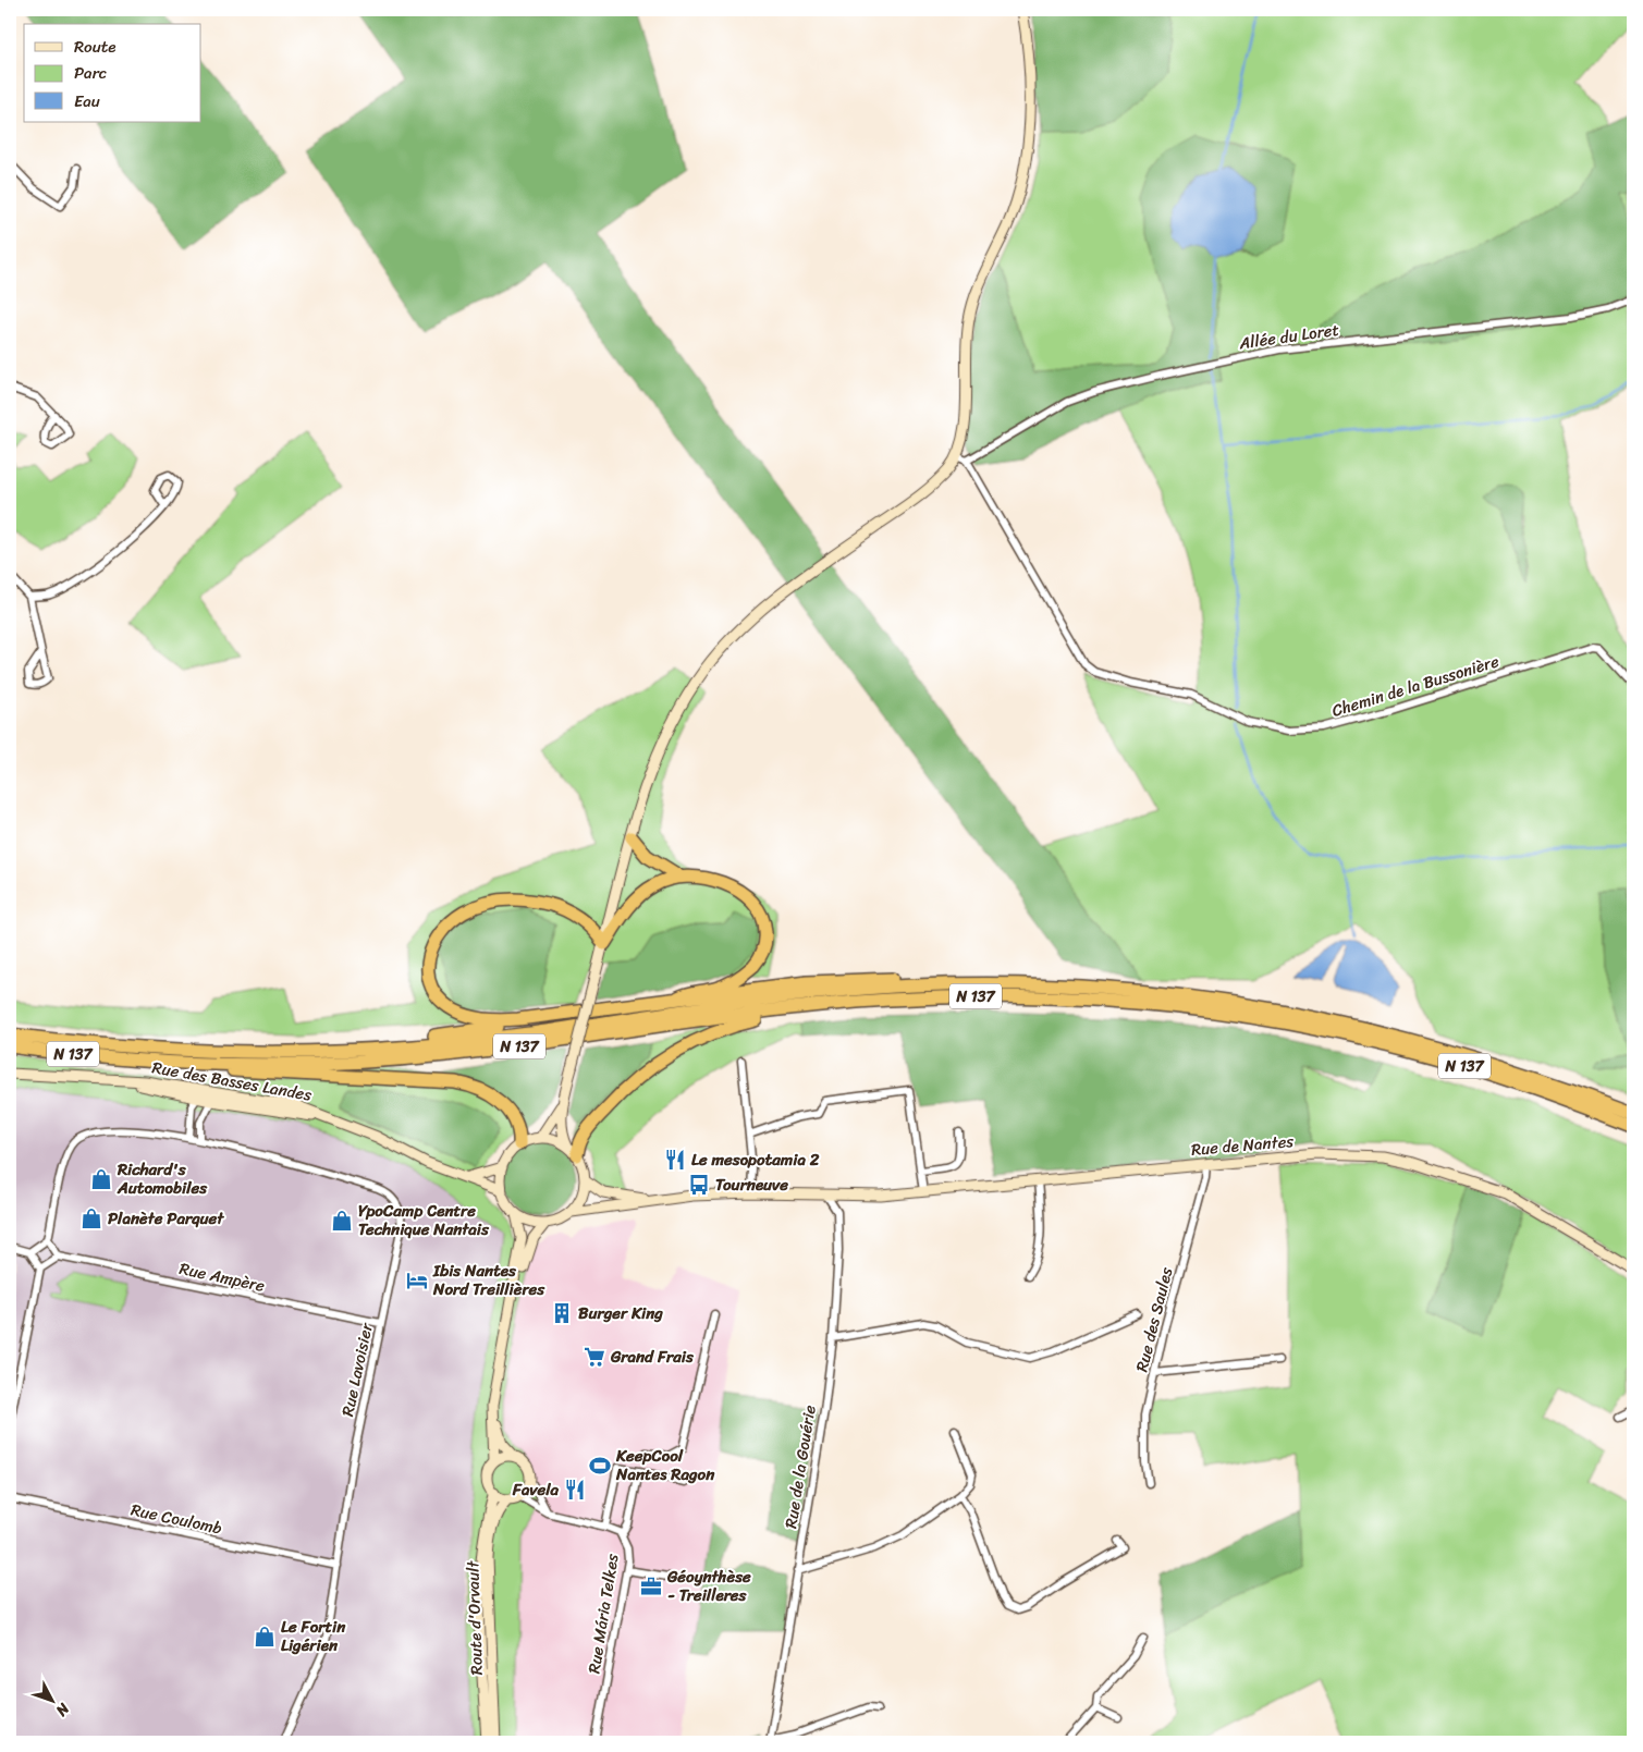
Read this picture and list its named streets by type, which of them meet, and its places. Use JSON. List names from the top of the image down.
{
  "streets": {
    "highway": ["N 137"],
    "street": [
      "Allée du Loret",
      "Chemin de la Bussonière",
      "Rue des Basses Landes",
      "Rue de Nantes",
      "Rue Ampère",
      "Rue des Saules",
      "Rue Lavoisier",
      "Rue de la Gouérie",
      "Rue Coulomb",
      "Rue Mária Telkes",
      "Route d'Orvault"
    ]
  },
  "crossings": [
    ["Allée du Loret", "Chemin de la Bussonière"],
    ["Rue de Nantes", "Rue des Saules"],
    ["Rue de Nantes", "Rue de la Gouérie"],
    ["Rue Ampère", "Rue Lavoisier"],
    ["Rue Lavoisier", "Rue Coulomb"],
    ["Rue Mária Telkes", "Route d'Orvault"]
  ],
  "places": {
    "restaurant": ["Le mesopotamia 2", "Favela"],
    "shop": [
      "Richard's Automobiles",
      "Planète Parquet",
      "YpoCamp Centre Technique Nantais",
      "Le Fortin Ligérien"
    ],
    "bus stop": ["Tourneuve"],
    "hotel": ["Ibis Nantes Nord Treillières"],
    "building": ["Burger King"],
    "supermarket": ["Grand Frais"],
    "sports": ["KeepCool Nantes Ragon"],
    "office": ["Géoynthèse - Treilleres"]
  },
  "legend": ["Route", "Parc", "Eau"],
  "north": "bottom right"
}
